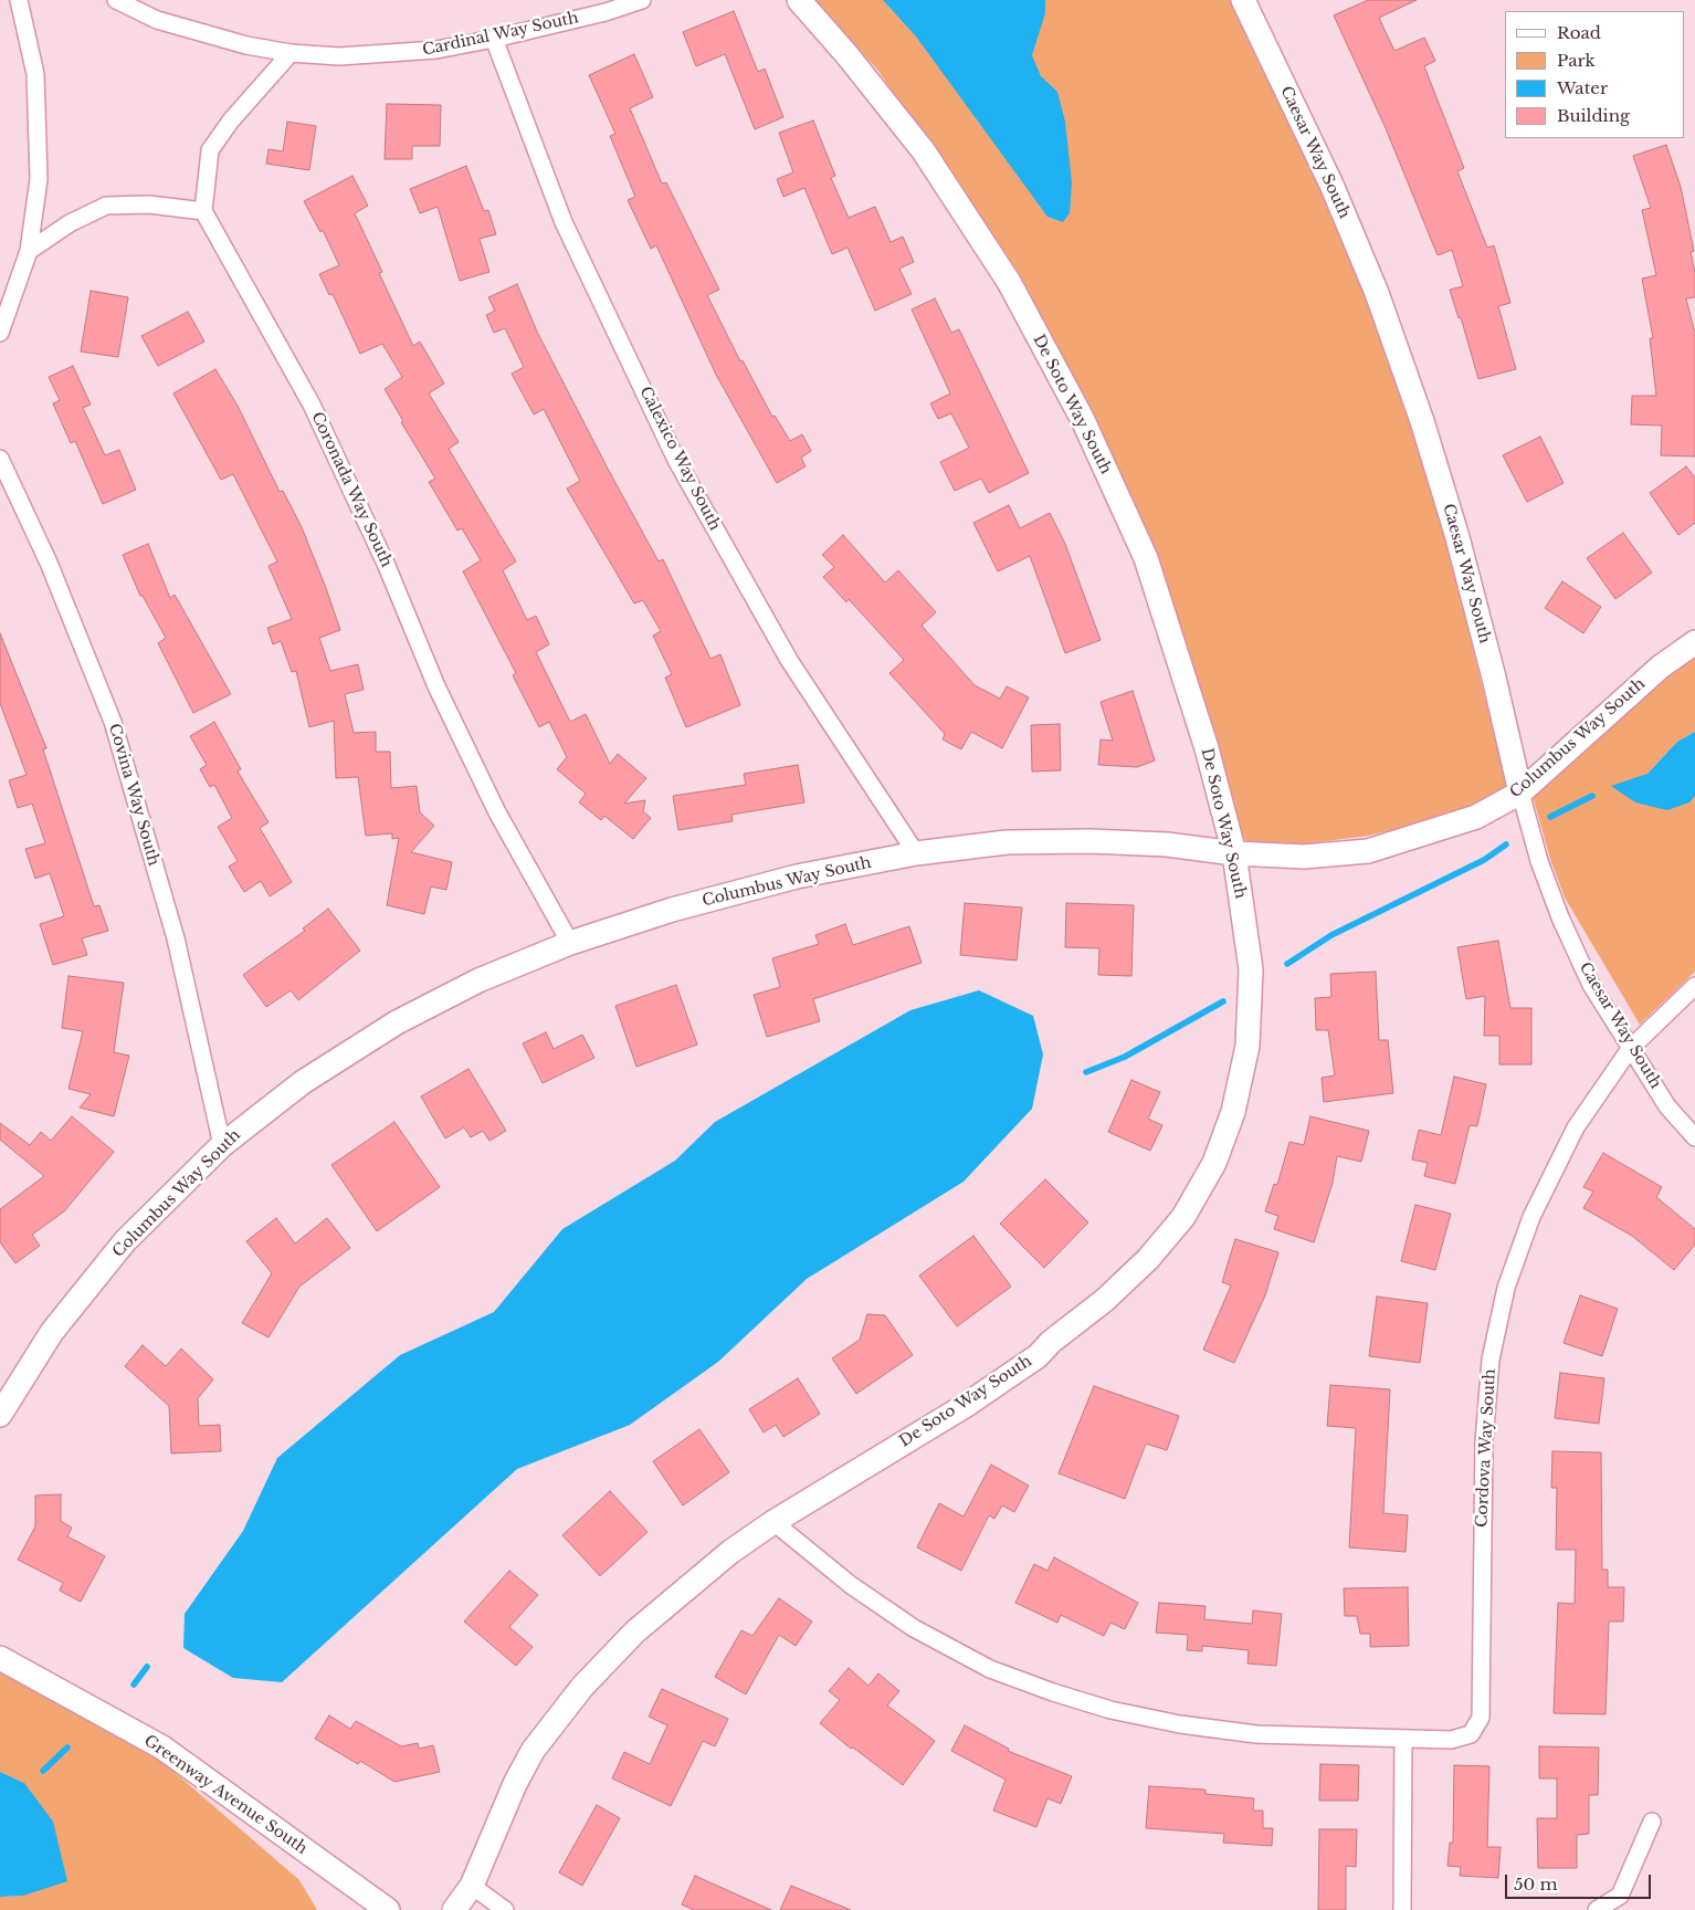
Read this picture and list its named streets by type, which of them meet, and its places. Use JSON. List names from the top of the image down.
{
  "streets": {
    "street": [
      "Cardinal Way South",
      "Caesar Way South",
      "De Soto Way South",
      "Calexico Way South",
      "Coronada Way South",
      "Columbus Way South",
      "Covina Way South",
      "Cordova Way South",
      "Greenway Avenue South"
    ]
  },
  "crossings": [
    ["Cardinal Way South", "Calexico Way South"],
    ["Caesar Way South", "Columbus Way South"],
    ["Caesar Way South", "Cordova Way South"],
    ["De Soto Way South", "Columbus Way South"],
    ["De Soto Way South", "Cordova Way South"],
    ["Calexico Way South", "Columbus Way South"],
    ["Coronada Way South", "Columbus Way South"],
    ["Columbus Way South", "Covina Way South"]
  ],
  "legend": [
    "Road",
    "Park",
    "Water",
    "Building"
  ],
  "scale_bar": "50 m"
}
